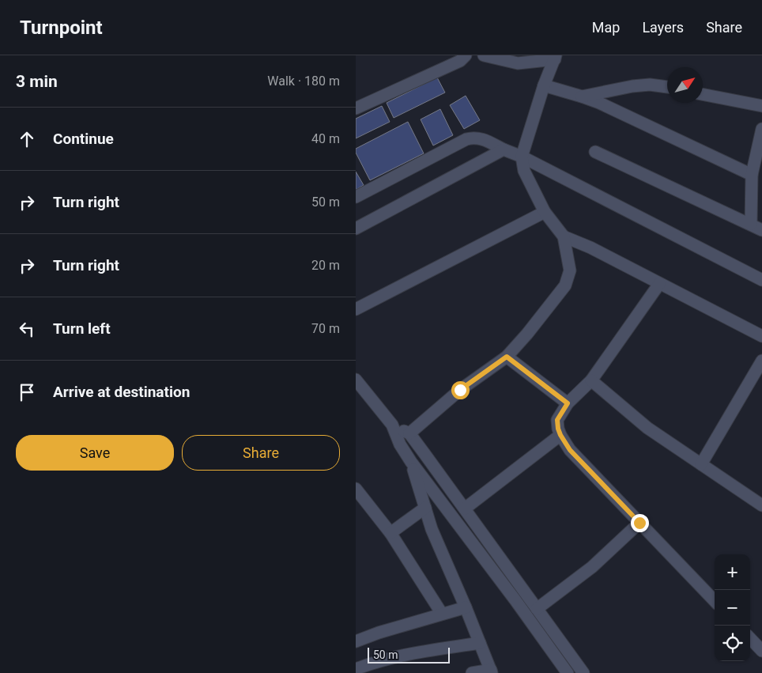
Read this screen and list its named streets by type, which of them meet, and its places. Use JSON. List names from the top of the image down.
{
  "scale_bar": "50 m",
  "north": "top right",
  "page": {
    "header": "Turnpoint",
    "nav": ["Map", "Layers", "Share"],
    "heading": ["3 min", "Walk · 180 m"],
    "list": [
      ["Continue", "40 m"],
      ["Turn right", "50 m"],
      ["Turn right", "20 m"],
      ["Turn left", "70 m"],
      "Arrive at destination"
    ],
    "buttons": ["Save", "Share"],
    "map_buttons": ["+", "−"],
    "scale": "50 m"
  }
}
